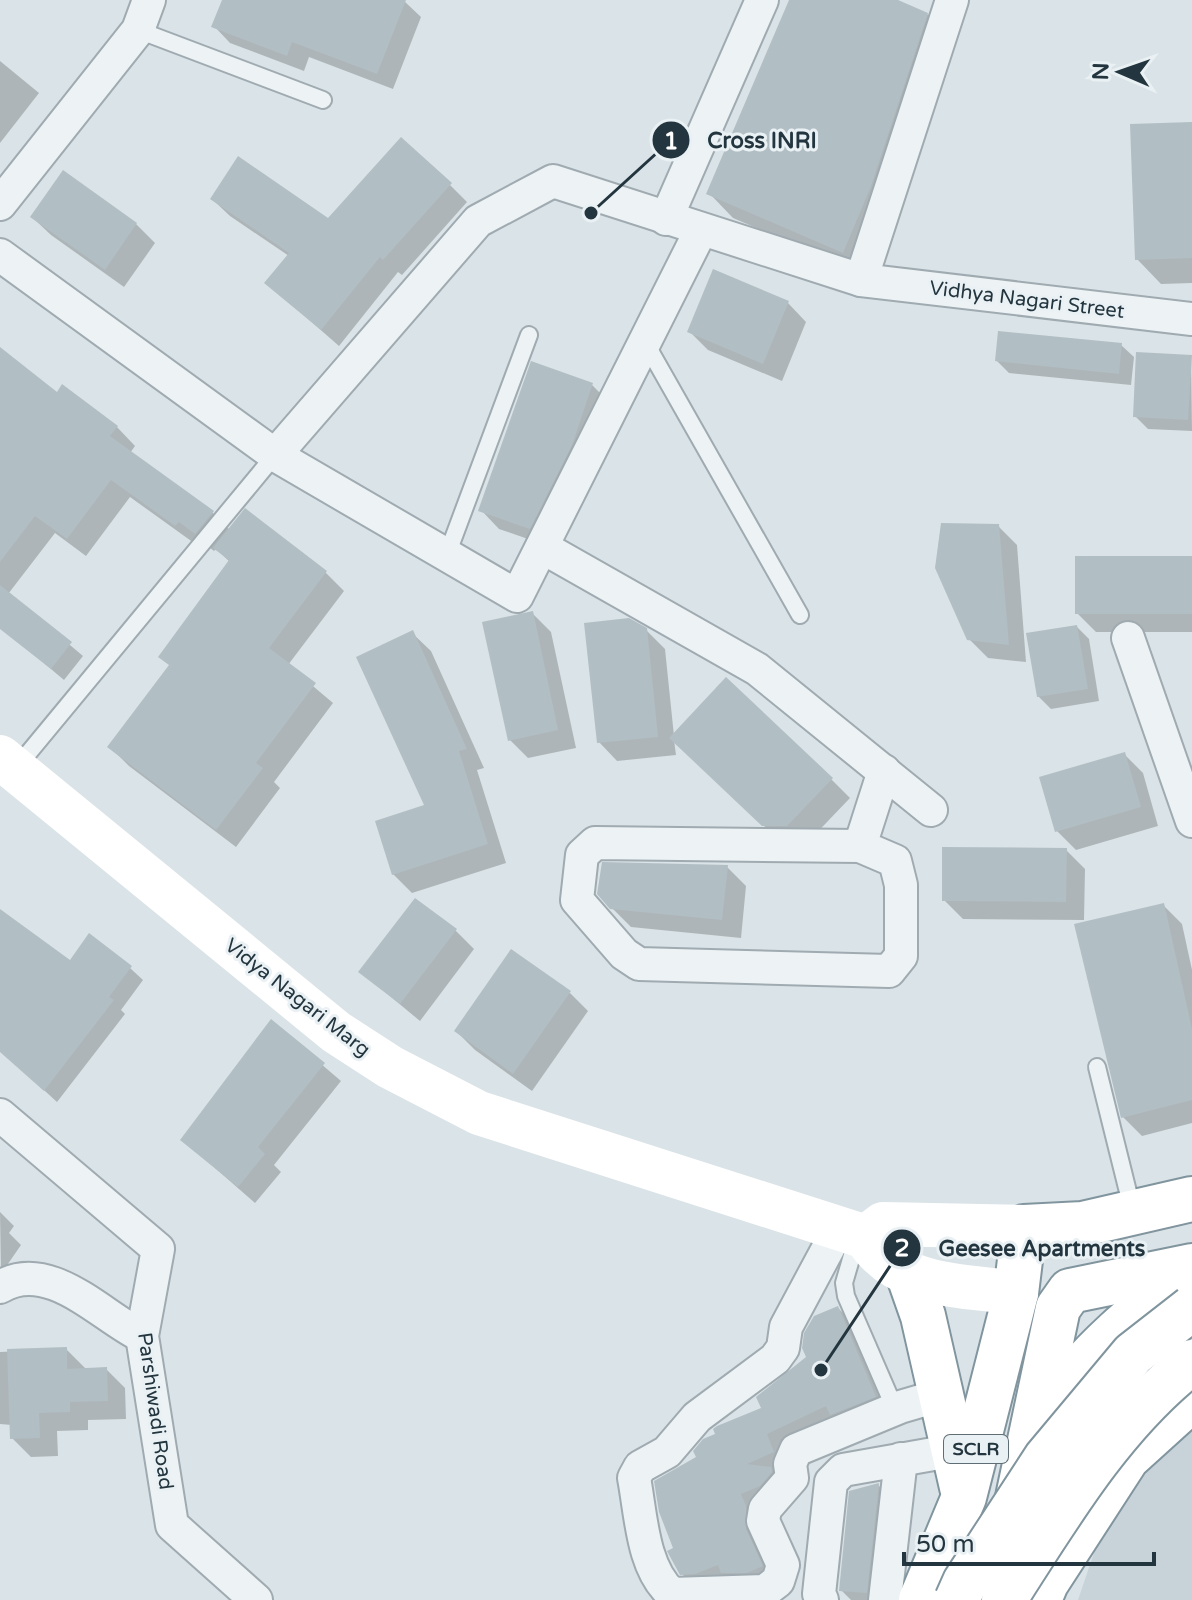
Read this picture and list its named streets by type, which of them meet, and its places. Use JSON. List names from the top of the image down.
{
  "streets": {
    "main road": ["Vidya Nagari Marg", "SCLR"],
    "street": ["Vidhya Nagari Street", "Parshiwadi Road"]
  },
  "crossings": [
    ["Vidya Nagari Marg", "SCLR"]
  ],
  "places": ["Cross INRI", "Geesee Apartments"],
  "scale_bar": "50 m",
  "north": "left"
}
